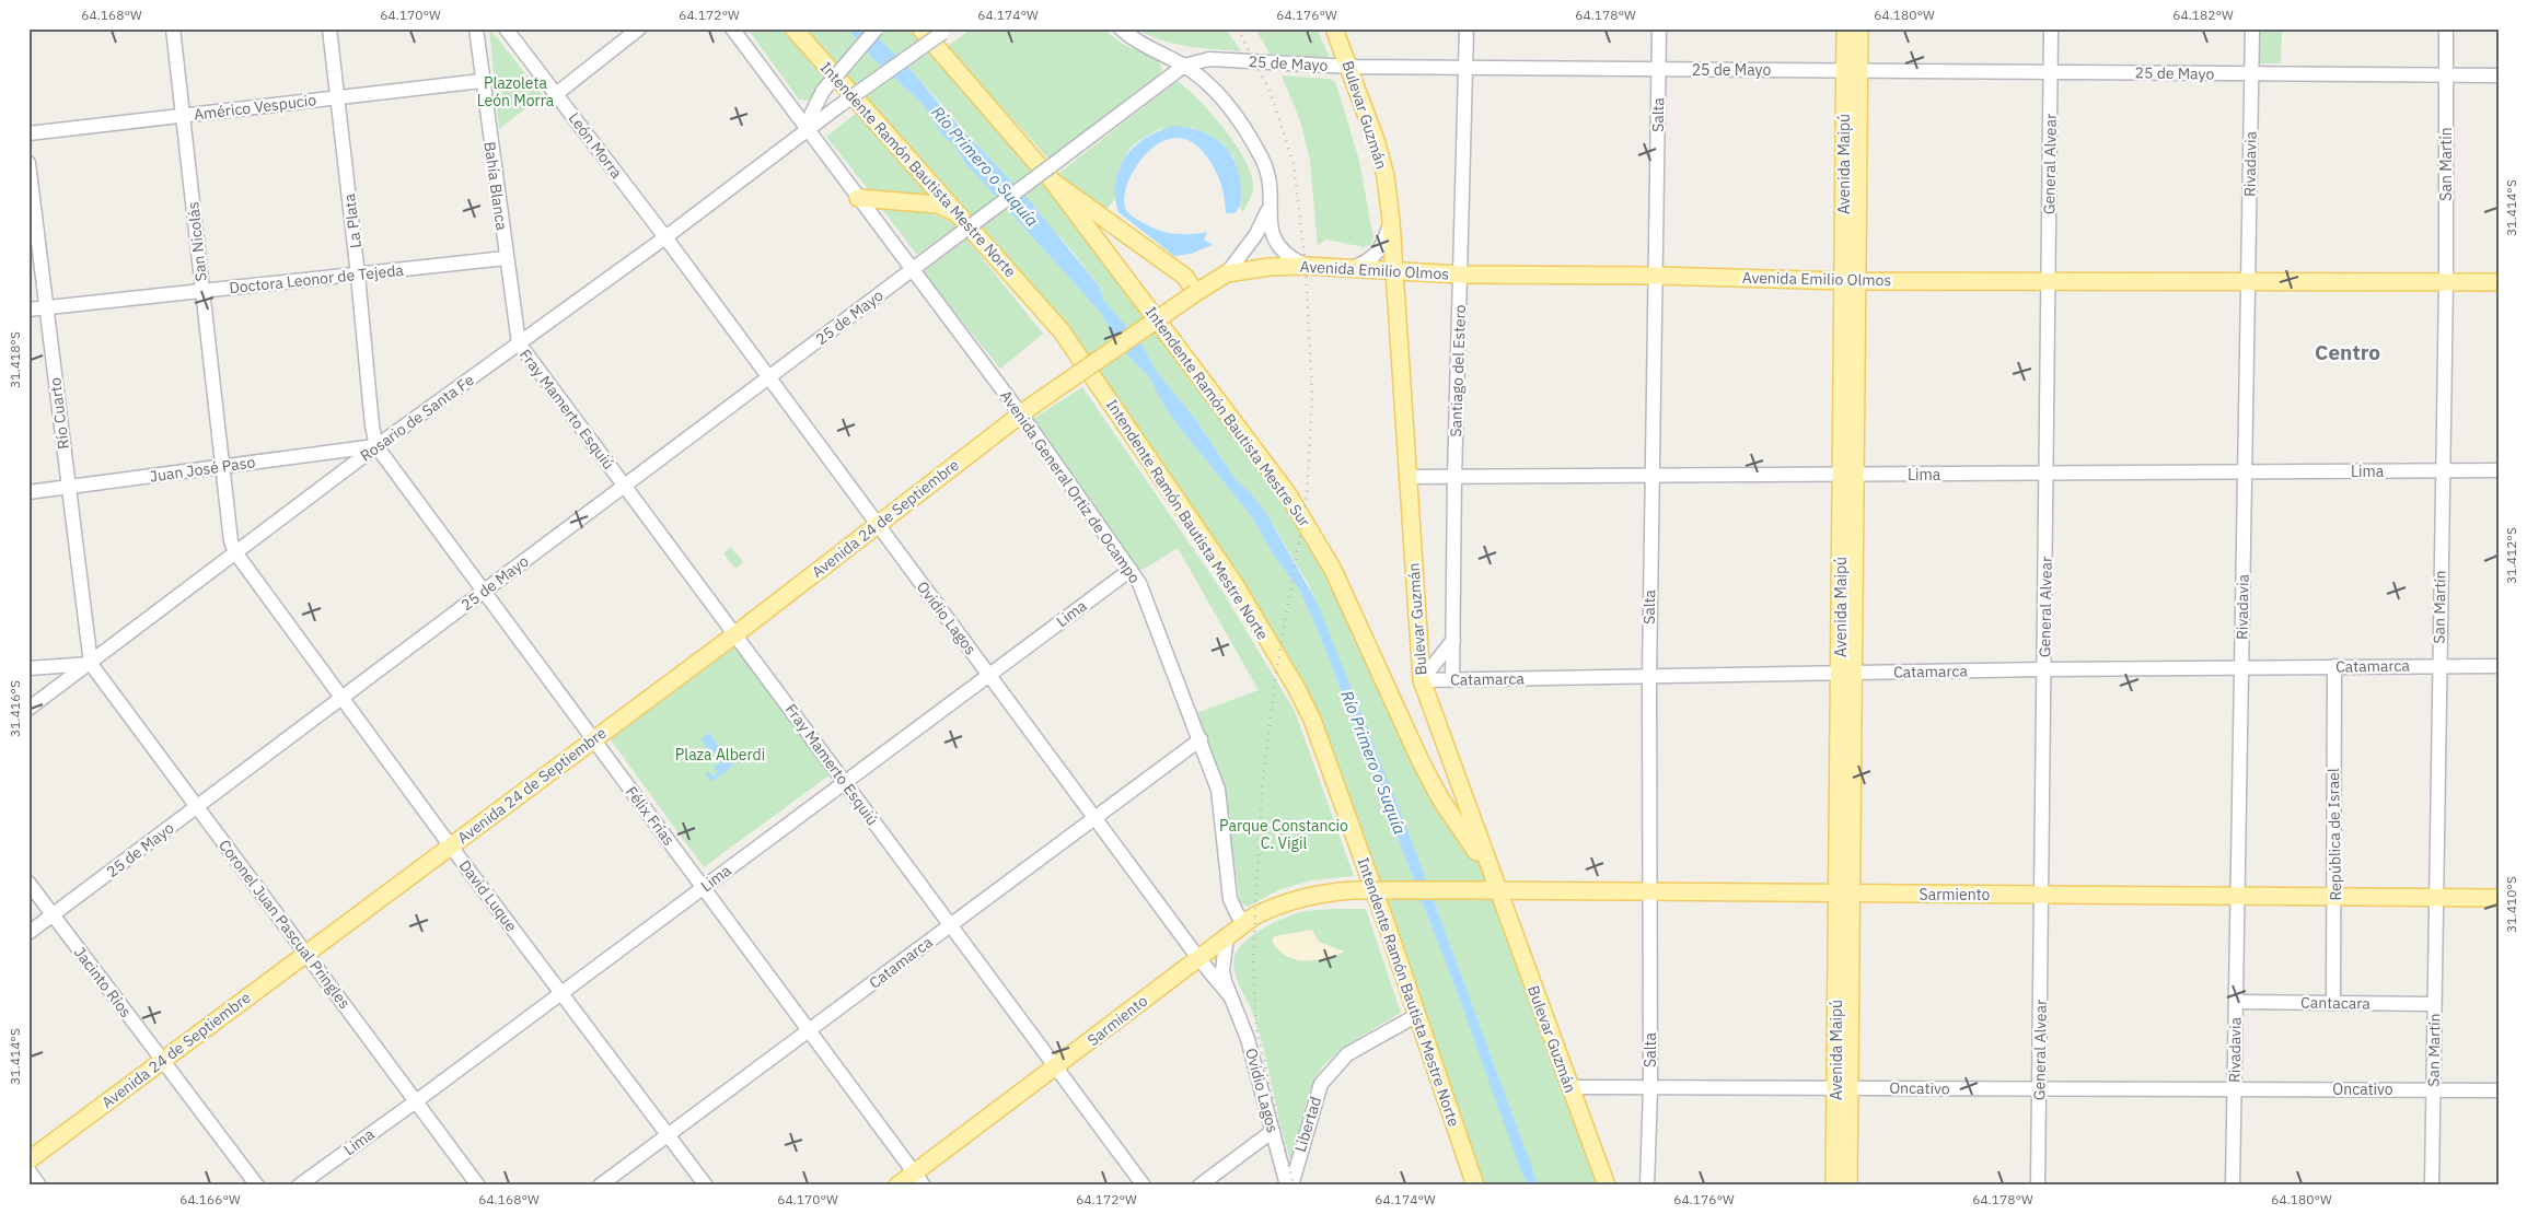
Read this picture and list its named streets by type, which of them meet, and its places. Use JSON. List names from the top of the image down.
{
  "streets": {
    "main road": [
      "Bulevar Guzmán",
      "Avenida Maipú",
      "Intendente Ramón Bautista Mestre Norte",
      "Avenida Emilio Olmos",
      "Intendente Ramón Bautista Mestre Sur",
      "Avenida 24 de Septiembre",
      "Sarmiento"
    ],
    "street": [
      "25 de Mayo",
      "Américo Vespucio",
      "Salta",
      "León Morra",
      "General Alvear",
      "Rivadavia",
      "San Martín",
      "Bahía Blanca",
      "La Plata",
      "San Nicolás",
      "Doctora Leonor de Tejeda",
      "Santiago del Estero",
      "Fray Mamerto Esquiú",
      "Río Cuarto",
      "Rosario de Santa Fe",
      "Juan José Paso",
      "Lima",
      "Avenida General Ortiz de Ocampo",
      "Ovidio Lagos",
      "Catamarca",
      "Félix Frías",
      "República de Israel",
      "David Luque",
      "Coronel Juan Pascual Pringles",
      "Jacinto Ríos",
      "Cantacara",
      "Oncativo",
      "Libertad"
    ]
  },
  "crossings": [
    ["25 de Mayo", "Bulevar Guzmán"],
    ["25 de Mayo", "Salta"],
    ["25 de Mayo", "Avenida Maipú"],
    ["25 de Mayo", "General Alvear"],
    ["25 de Mayo", "Rivadavia"],
    ["25 de Mayo", "San Martín"],
    ["25 de Mayo", "Santiago del Estero"],
    ["25 de Mayo", "Fray Mamerto Esquiú"],
    ["25 de Mayo", "Intendente Ramón Bautista Mestre Sur"],
    ["25 de Mayo", "Avenida General Ortiz de Ocampo"],
    ["25 de Mayo", "Ovidio Lagos"],
    ["25 de Mayo", "Félix Frías"],
    ["25 de Mayo", "David Luque"],
    ["25 de Mayo", "Coronel Juan Pascual Pringles"],
    ["25 de Mayo", "Jacinto Ríos"],
    ["Américo Vespucio", "Bahía Blanca"],
    ["Américo Vespucio", "La Plata"],
    ["Américo Vespucio", "San Nicolás"],
    ["Bulevar Guzmán", "Avenida Emilio Olmos"],
    ["Bulevar Guzmán", "Intendente Ramón Bautista Mestre Sur"],
    ["Bulevar Guzmán", "Lima"],
    ["Bulevar Guzmán", "Catamarca"],
    ["Bulevar Guzmán", "Sarmiento"],
    ["Bulevar Guzmán", "Oncativo"],
    ["Salta", "Avenida Emilio Olmos"],
    ["Salta", "Lima"],
    ["Salta", "Catamarca"],
    ["Salta", "Sarmiento"],
    ["Salta", "Oncativo"],
    ["León Morra", "Rosario de Santa Fe"],
    ["León Morra", "Ovidio Lagos"],
    ["Avenida Maipú", "Avenida Emilio Olmos"],
    ["Avenida Maipú", "Lima"],
    ["Avenida Maipú", "Catamarca"],
    ["Avenida Maipú", "Sarmiento"],
    ["Avenida Maipú", "Oncativo"],
    ["General Alvear", "Avenida Emilio Olmos"],
    ["General Alvear", "Lima"],
    ["General Alvear", "Catamarca"],
    ["General Alvear", "Sarmiento"],
    ["General Alvear", "Oncativo"],
    ["Rivadavia", "Avenida Emilio Olmos"],
    ["Rivadavia", "Lima"],
    ["Rivadavia", "Catamarca"],
    ["Rivadavia", "Sarmiento"],
    ["Rivadavia", "Cantacara"],
    ["Rivadavia", "Oncativo"],
    ["San Martín", "Avenida Emilio Olmos"],
    ["San Martín", "Lima"],
    ["San Martín", "Catamarca"],
    ["San Martín", "Sarmiento"],
    ["San Martín", "Cantacara"],
    ["San Martín", "Oncativo"],
    ["Intendente Ramón Bautista Mestre Norte", "Libertad"],
    ["Bahía Blanca", "Doctora Leonor de Tejeda"],
    ["Bahía Blanca", "Fray Mamerto Esquiú"],
    ["Bahía Blanca", "Rosario de Santa Fe"],
    ["La Plata", "Doctora Leonor de Tejeda"],
    ["La Plata", "Rosario de Santa Fe"],
    ["La Plata", "Juan José Paso"],
    ["La Plata", "Félix Frías"],
    ["San Nicolás", "Doctora Leonor de Tejeda"],
    ["San Nicolás", "Rosario de Santa Fe"],
    ["San Nicolás", "Juan José Paso"],
    ["San Nicolás", "David Luque"],
    ["Avenida Emilio Olmos", "Santiago del Estero"],
    ["Avenida Emilio Olmos", "Avenida 24 de Septiembre"],
    ["Doctora Leonor de Tejeda", "Río Cuarto"],
    ["Santiago del Estero", "Lima"],
    ["Santiago del Estero", "Catamarca"],
    ["Fray Mamerto Esquiú", "Rosario de Santa Fe"],
    ["Fray Mamerto Esquiú", "Lima"],
    ["Fray Mamerto Esquiú", "Avenida 24 de Septiembre"],
    ["Fray Mamerto Esquiú", "Catamarca"],
    ["Fray Mamerto Esquiú", "Sarmiento"],
    ["Río Cuarto", "Rosario de Santa Fe"],
    ["Río Cuarto", "Juan José Paso"],
    ["Río Cuarto", "Coronel Juan Pascual Pringles"],
    ["Rosario de Santa Fe", "Juan José Paso"],
    ["Rosario de Santa Fe", "Avenida General Ortiz de Ocampo"],
    ["Rosario de Santa Fe", "Ovidio Lagos"],
    ["Rosario de Santa Fe", "Félix Frías"],
    ["Rosario de Santa Fe", "David Luque"],
    ["Rosario de Santa Fe", "Coronel Juan Pascual Pringles"],
    ["Juan José Paso", "Félix Frías"],
    ["Lima", "Avenida General Ortiz de Ocampo"],
    ["Lima", "Ovidio Lagos"],
    ["Lima", "Félix Frías"],
    ["Lima", "David Luque"],
    ["Lima", "Coronel Juan Pascual Pringles"],
    ["Avenida General Ortiz de Ocampo", "Avenida 24 de Septiembre"],
    ["Avenida General Ortiz de Ocampo", "Catamarca"],
    ["Avenida General Ortiz de Ocampo", "Sarmiento"],
    ["Avenida 24 de Septiembre", "Ovidio Lagos"],
    ["Avenida 24 de Septiembre", "Félix Frías"],
    ["Avenida 24 de Septiembre", "David Luque"],
    ["Avenida 24 de Septiembre", "Coronel Juan Pascual Pringles"],
    ["Avenida 24 de Septiembre", "Jacinto Ríos"],
    ["Ovidio Lagos", "Catamarca"],
    ["Ovidio Lagos", "Sarmiento"],
    ["Catamarca", "Félix Frías"],
    ["Catamarca", "República de Israel"],
    ["Catamarca", "David Luque"],
    ["Félix Frías", "Sarmiento"],
    ["República de Israel", "Sarmiento"],
    ["República de Israel", "Cantacara"]
  ],
  "districts": ["Centro"],
  "water": ["Río Primero o Suquía"],
  "parks": ["Plazoleta León Morra", "Plaza Alberdi", "Parque Constancio C. Vigil"],
  "coordinates": [
    "64.168°W",
    "64.170°W",
    "64.172°W",
    "64.174°W",
    "64.176°W",
    "64.178°W",
    "64.180°W",
    "64.182°W",
    "31.414°S",
    "31.418°S",
    "31.412°S",
    "31.416°S",
    "31.410°S",
    "64.166°W"
  ]
}
